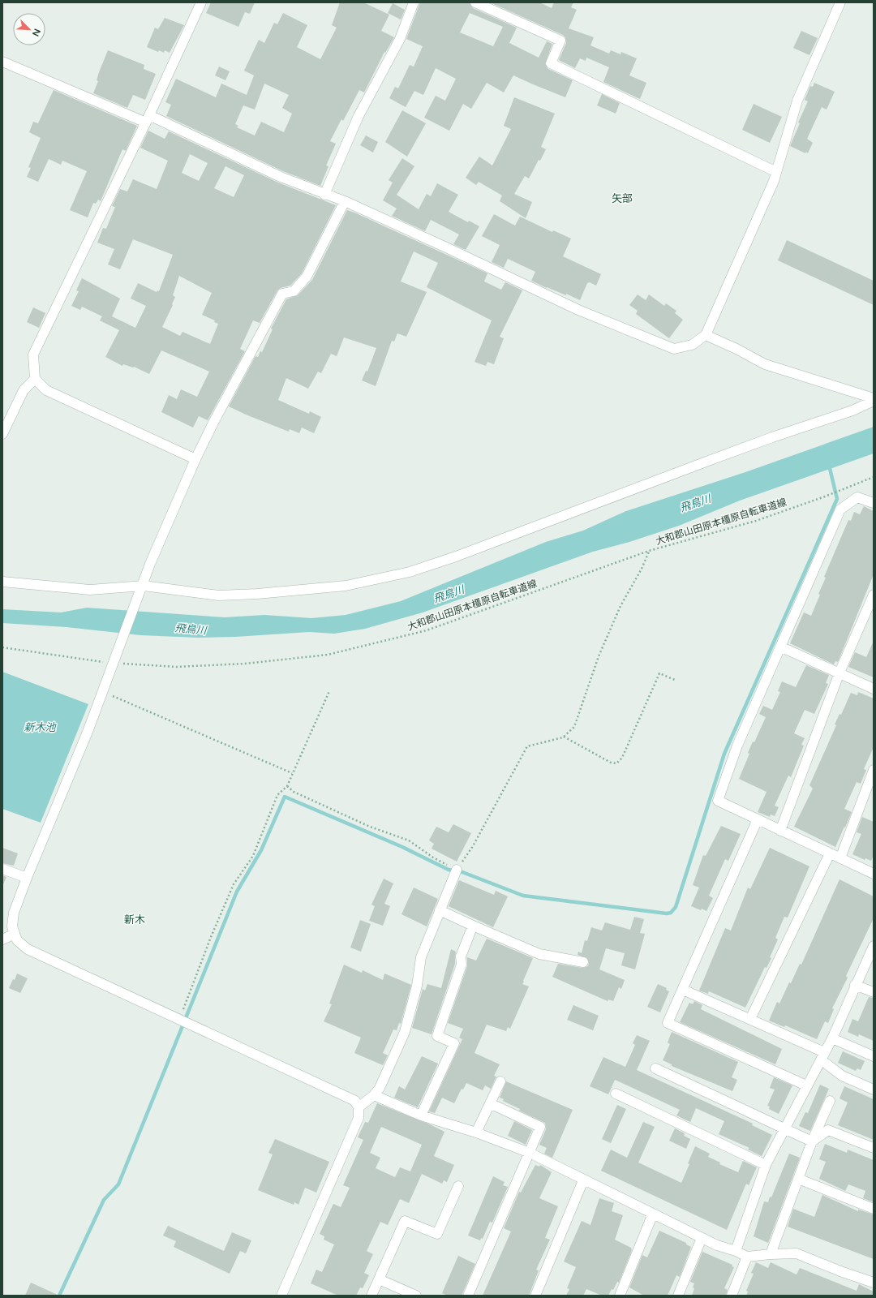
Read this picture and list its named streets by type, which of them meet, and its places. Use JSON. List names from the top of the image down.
{
  "streets": {
    "path": ["大和郡山田原本橿原自転車道線"]
  },
  "districts": ["矢部", "新木"],
  "water": ["飛鳥川", "新木池"],
  "north": "bottom right"
}
